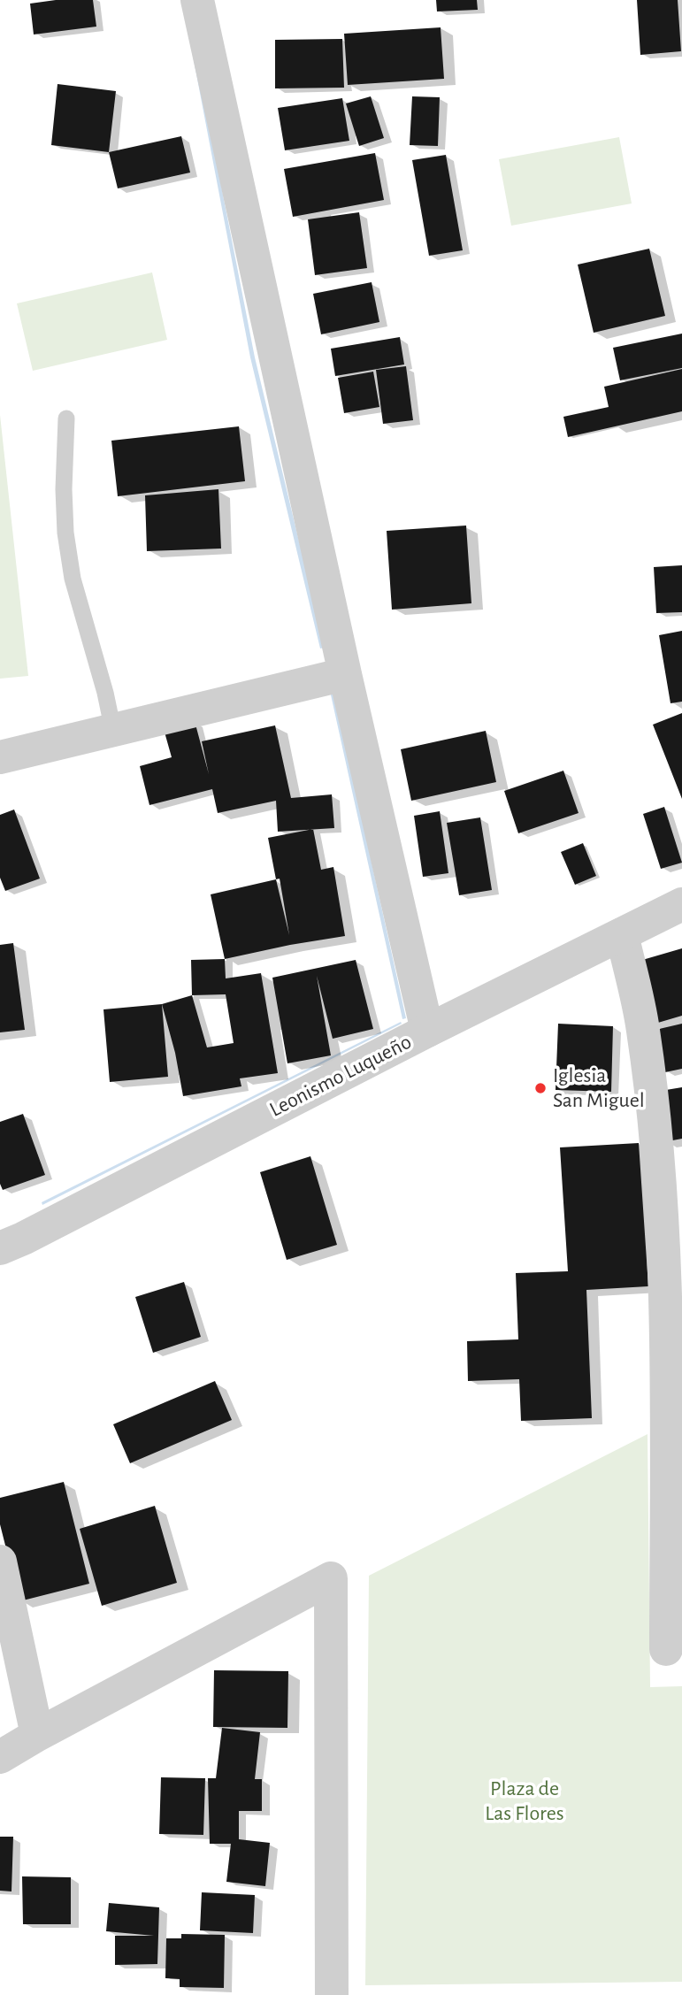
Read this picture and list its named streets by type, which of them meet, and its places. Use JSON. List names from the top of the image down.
{
  "streets": {
    "street": ["Leonismo Luqueño"]
  },
  "parks": ["Plaza de Las Flores"],
  "places": ["Iglesia San Miguel"]
}
